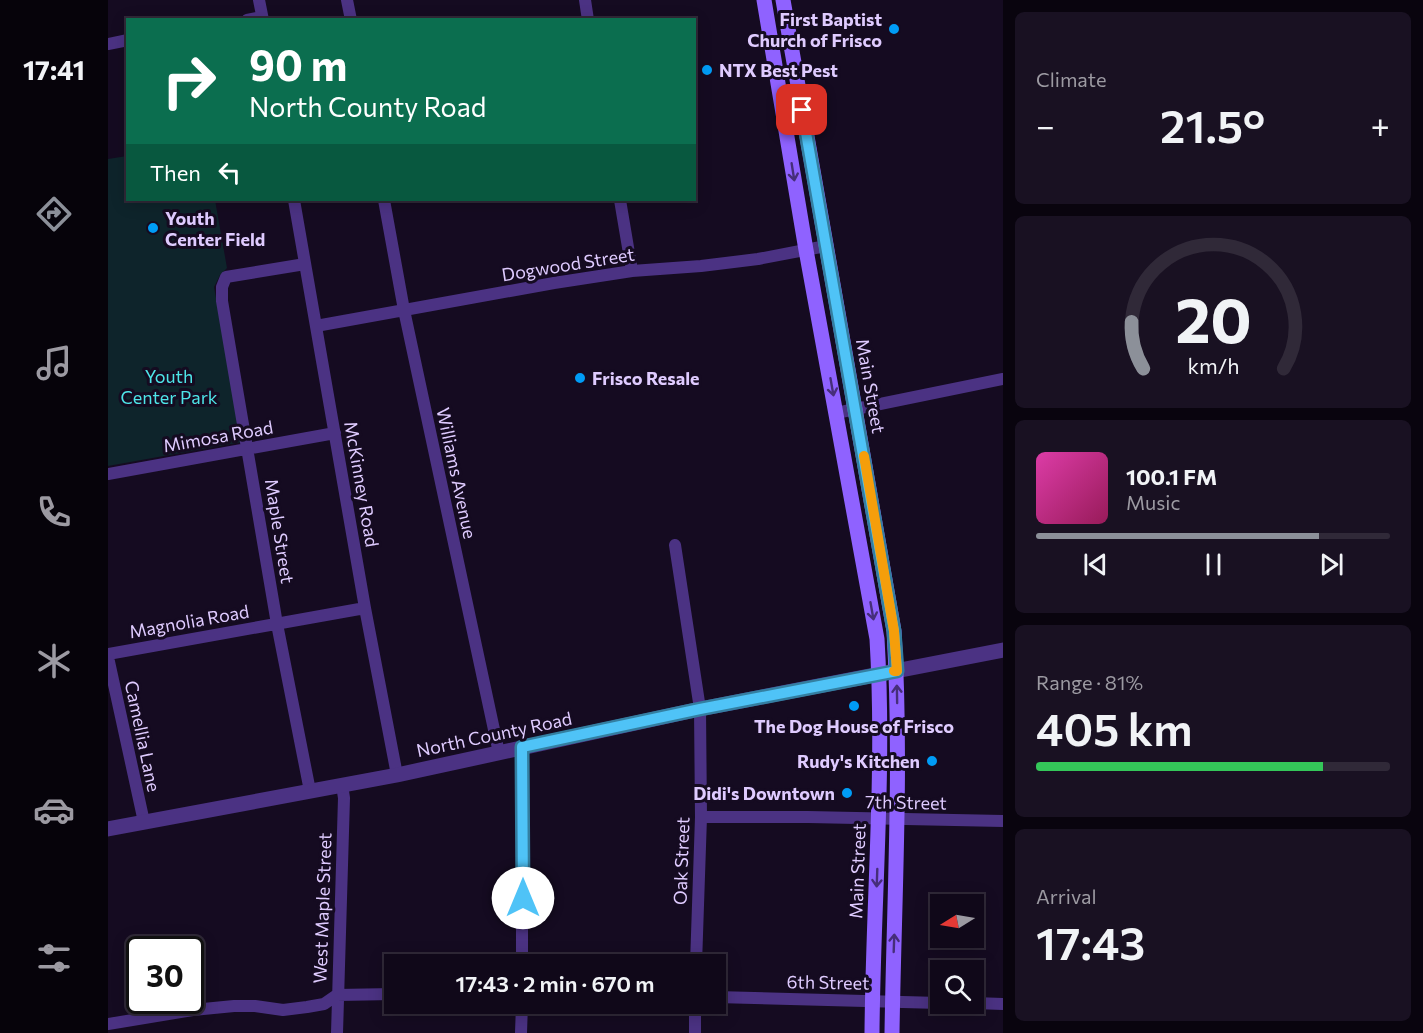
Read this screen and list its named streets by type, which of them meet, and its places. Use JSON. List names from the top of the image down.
{
  "streets": {
    "main road": ["Main Street"],
    "street": [
      "Dogwood Street",
      "Mimosa Road",
      "Williams Avenue",
      "McKinney Road",
      "Maple Street",
      "Magnolia Road",
      "North County Road",
      "Camellia Lane",
      "7th Street",
      "Oak Street",
      "West Maple Street",
      "6th Street"
    ]
  },
  "crossings": [
    ["Dogwood Street", "Main Street"],
    ["Dogwood Street", "Williams Avenue"],
    ["Dogwood Street", "McKinney Road"],
    ["Main Street", "North County Road"],
    ["Main Street", "7th Street"],
    ["Main Street", "6th Street"],
    ["Mimosa Road", "McKinney Road"],
    ["Mimosa Road", "Maple Street"],
    ["Williams Avenue", "North County Road"],
    ["McKinney Road", "Maple Street"],
    ["McKinney Road", "Magnolia Road"],
    ["McKinney Road", "North County Road"],
    ["Maple Street", "Magnolia Road"],
    ["Maple Street", "North County Road"],
    ["Magnolia Road", "Camellia Lane"],
    ["North County Road", "Camellia Lane"],
    ["North County Road", "Oak Street"],
    ["North County Road", "West Maple Street"],
    ["7th Street", "Oak Street"]
  ],
  "parks": ["Youth Center Park"],
  "places": [
    "First Baptist Church of Frisco",
    "NTX Best Pest",
    "Youth Center Field",
    "Frisco Resale",
    "The Dog House of Frisco",
    "Rudy's Kitchen",
    "Didi's Downtown"
  ],
  "north": "left",
  "page": {
    "tabs": "17:41",
    "tile": [
      "Climate",
      ["Range · 81%", "405 km"],
      ["Arrival", "17:43"]
    ],
    "turn": ["90 m", "North County Road"],
    "heat": ["−", "21.5°", "+"],
    "then": "Then",
    "song": ["100.1 FM", "Music"],
    "limit": "30",
    "trip": "17:43 · 2 min · 670 m",
    "gauge": ["20", "km/h"]
  }
}
